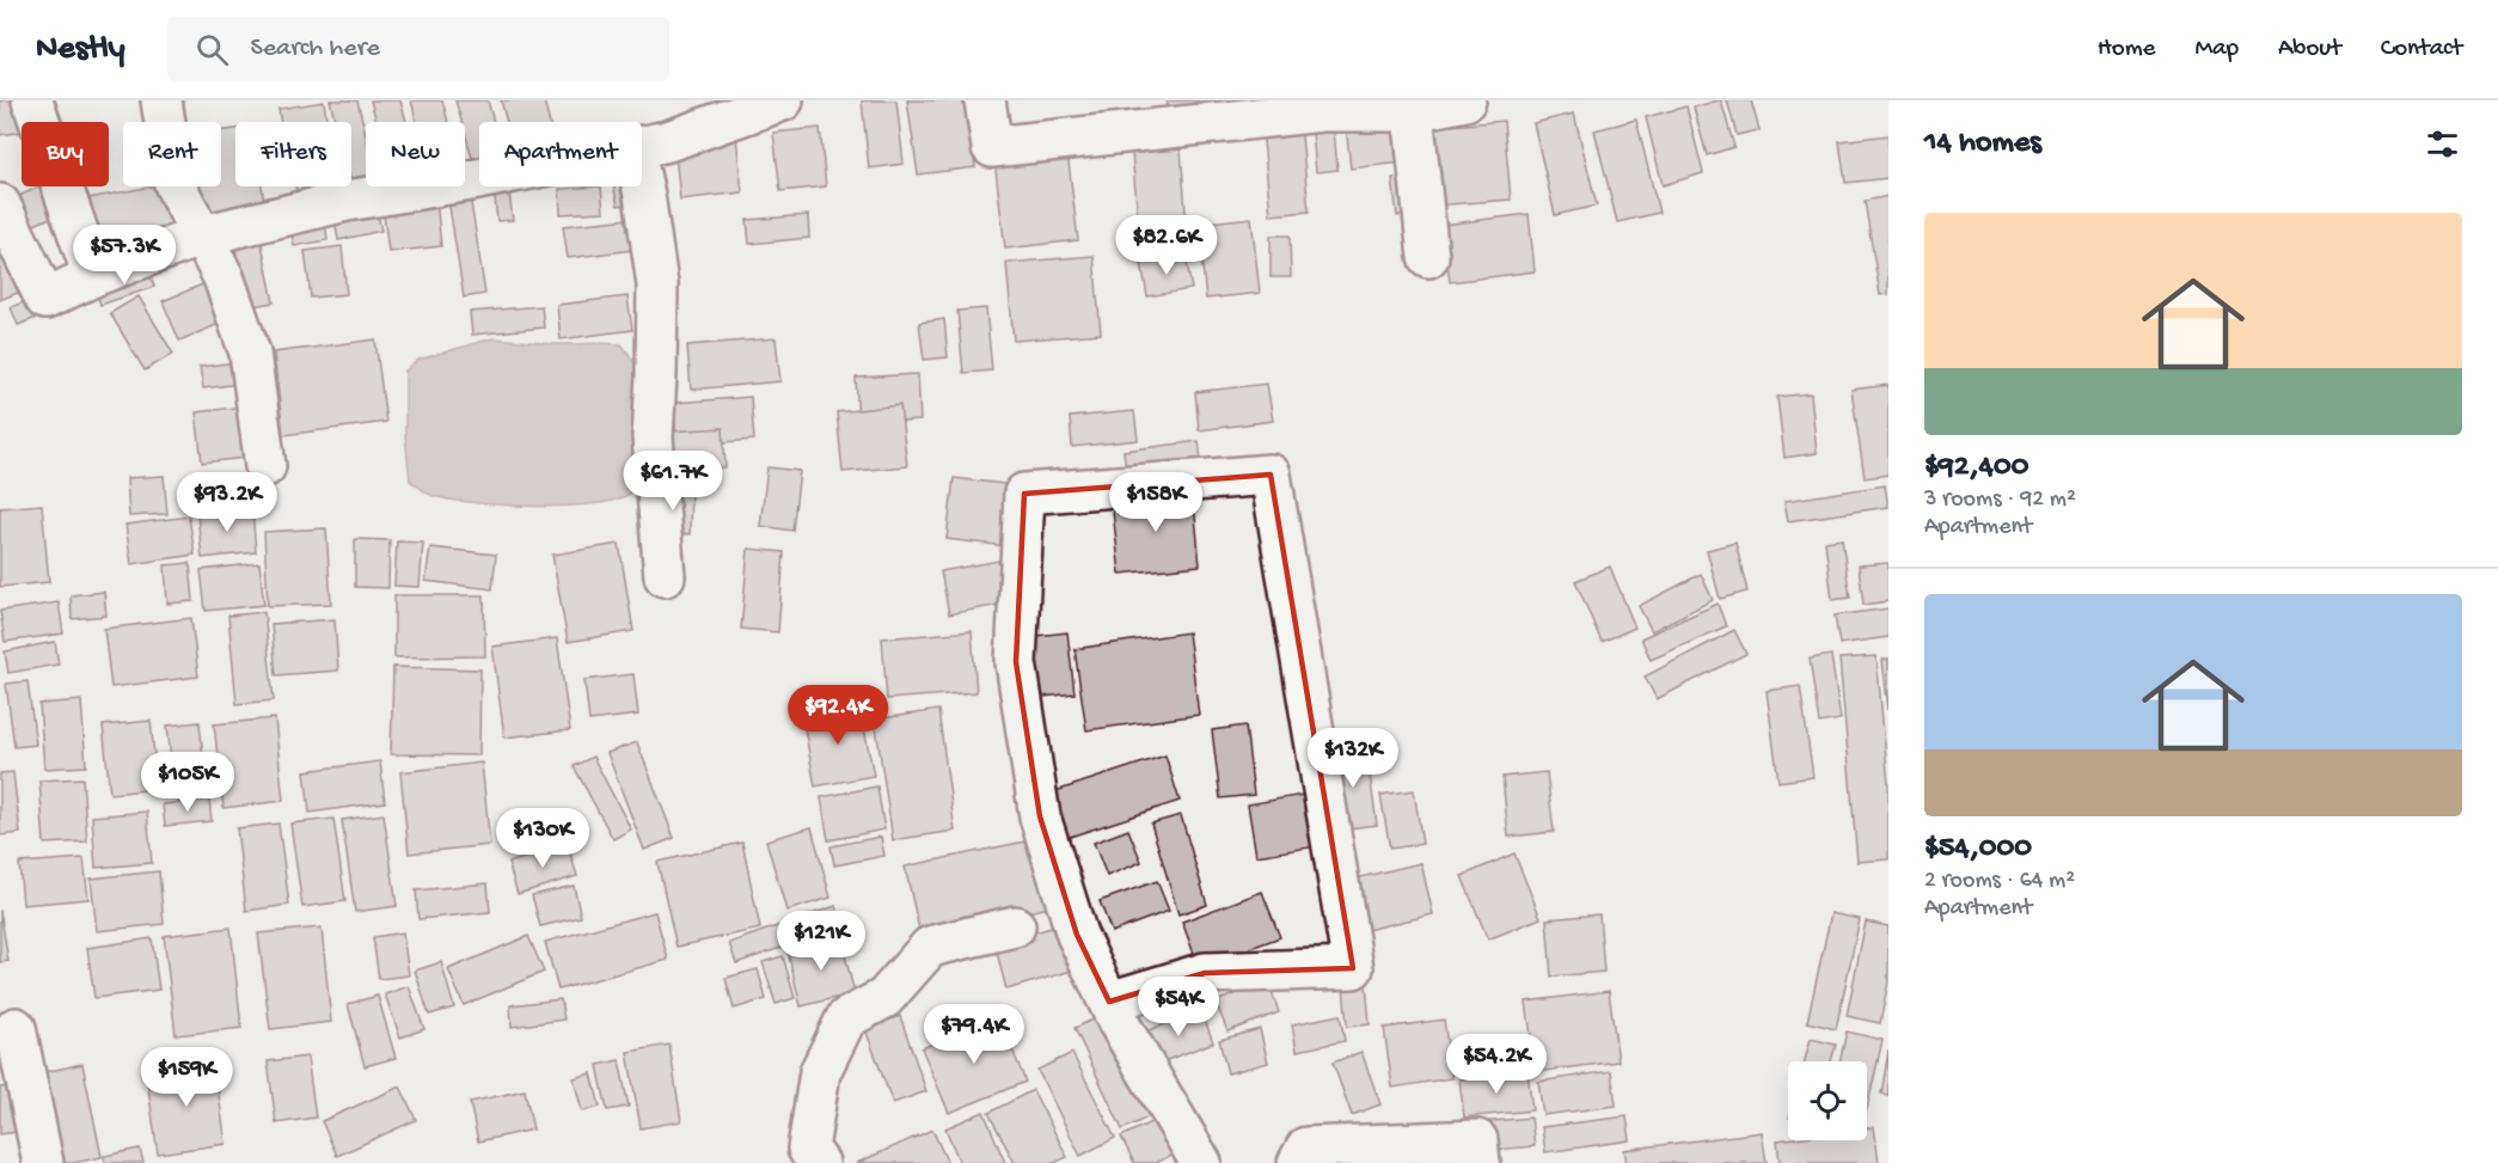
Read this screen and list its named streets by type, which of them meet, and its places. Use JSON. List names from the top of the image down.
{
  "page": {
    "header": "Nestly",
    "search": "Search here",
    "nav": [
      "Home",
      "Map",
      "About",
      "Contact"
    ],
    "heading": "14 homes",
    "chip": [
      "Buy",
      "Rent",
      "Filters",
      "New",
      "Apartment"
    ],
    "list": [
      {
        "name": "$92,400",
        "note": "3 rooms · 92 m² · Apartment"
      },
      {
        "name": "$54,000",
        "note": "2 rooms · 64 m² · Apartment"
      }
    ],
    "price": [
      "$82.6K",
      "$57.3K",
      "$61.7K",
      "$93.2K",
      "$158K",
      "$92.4K",
      "$132K",
      "$105K",
      "$130K",
      "$121K",
      "$54K",
      "$79.4K",
      "$54.2K",
      "$159K"
    ]
  }
}
